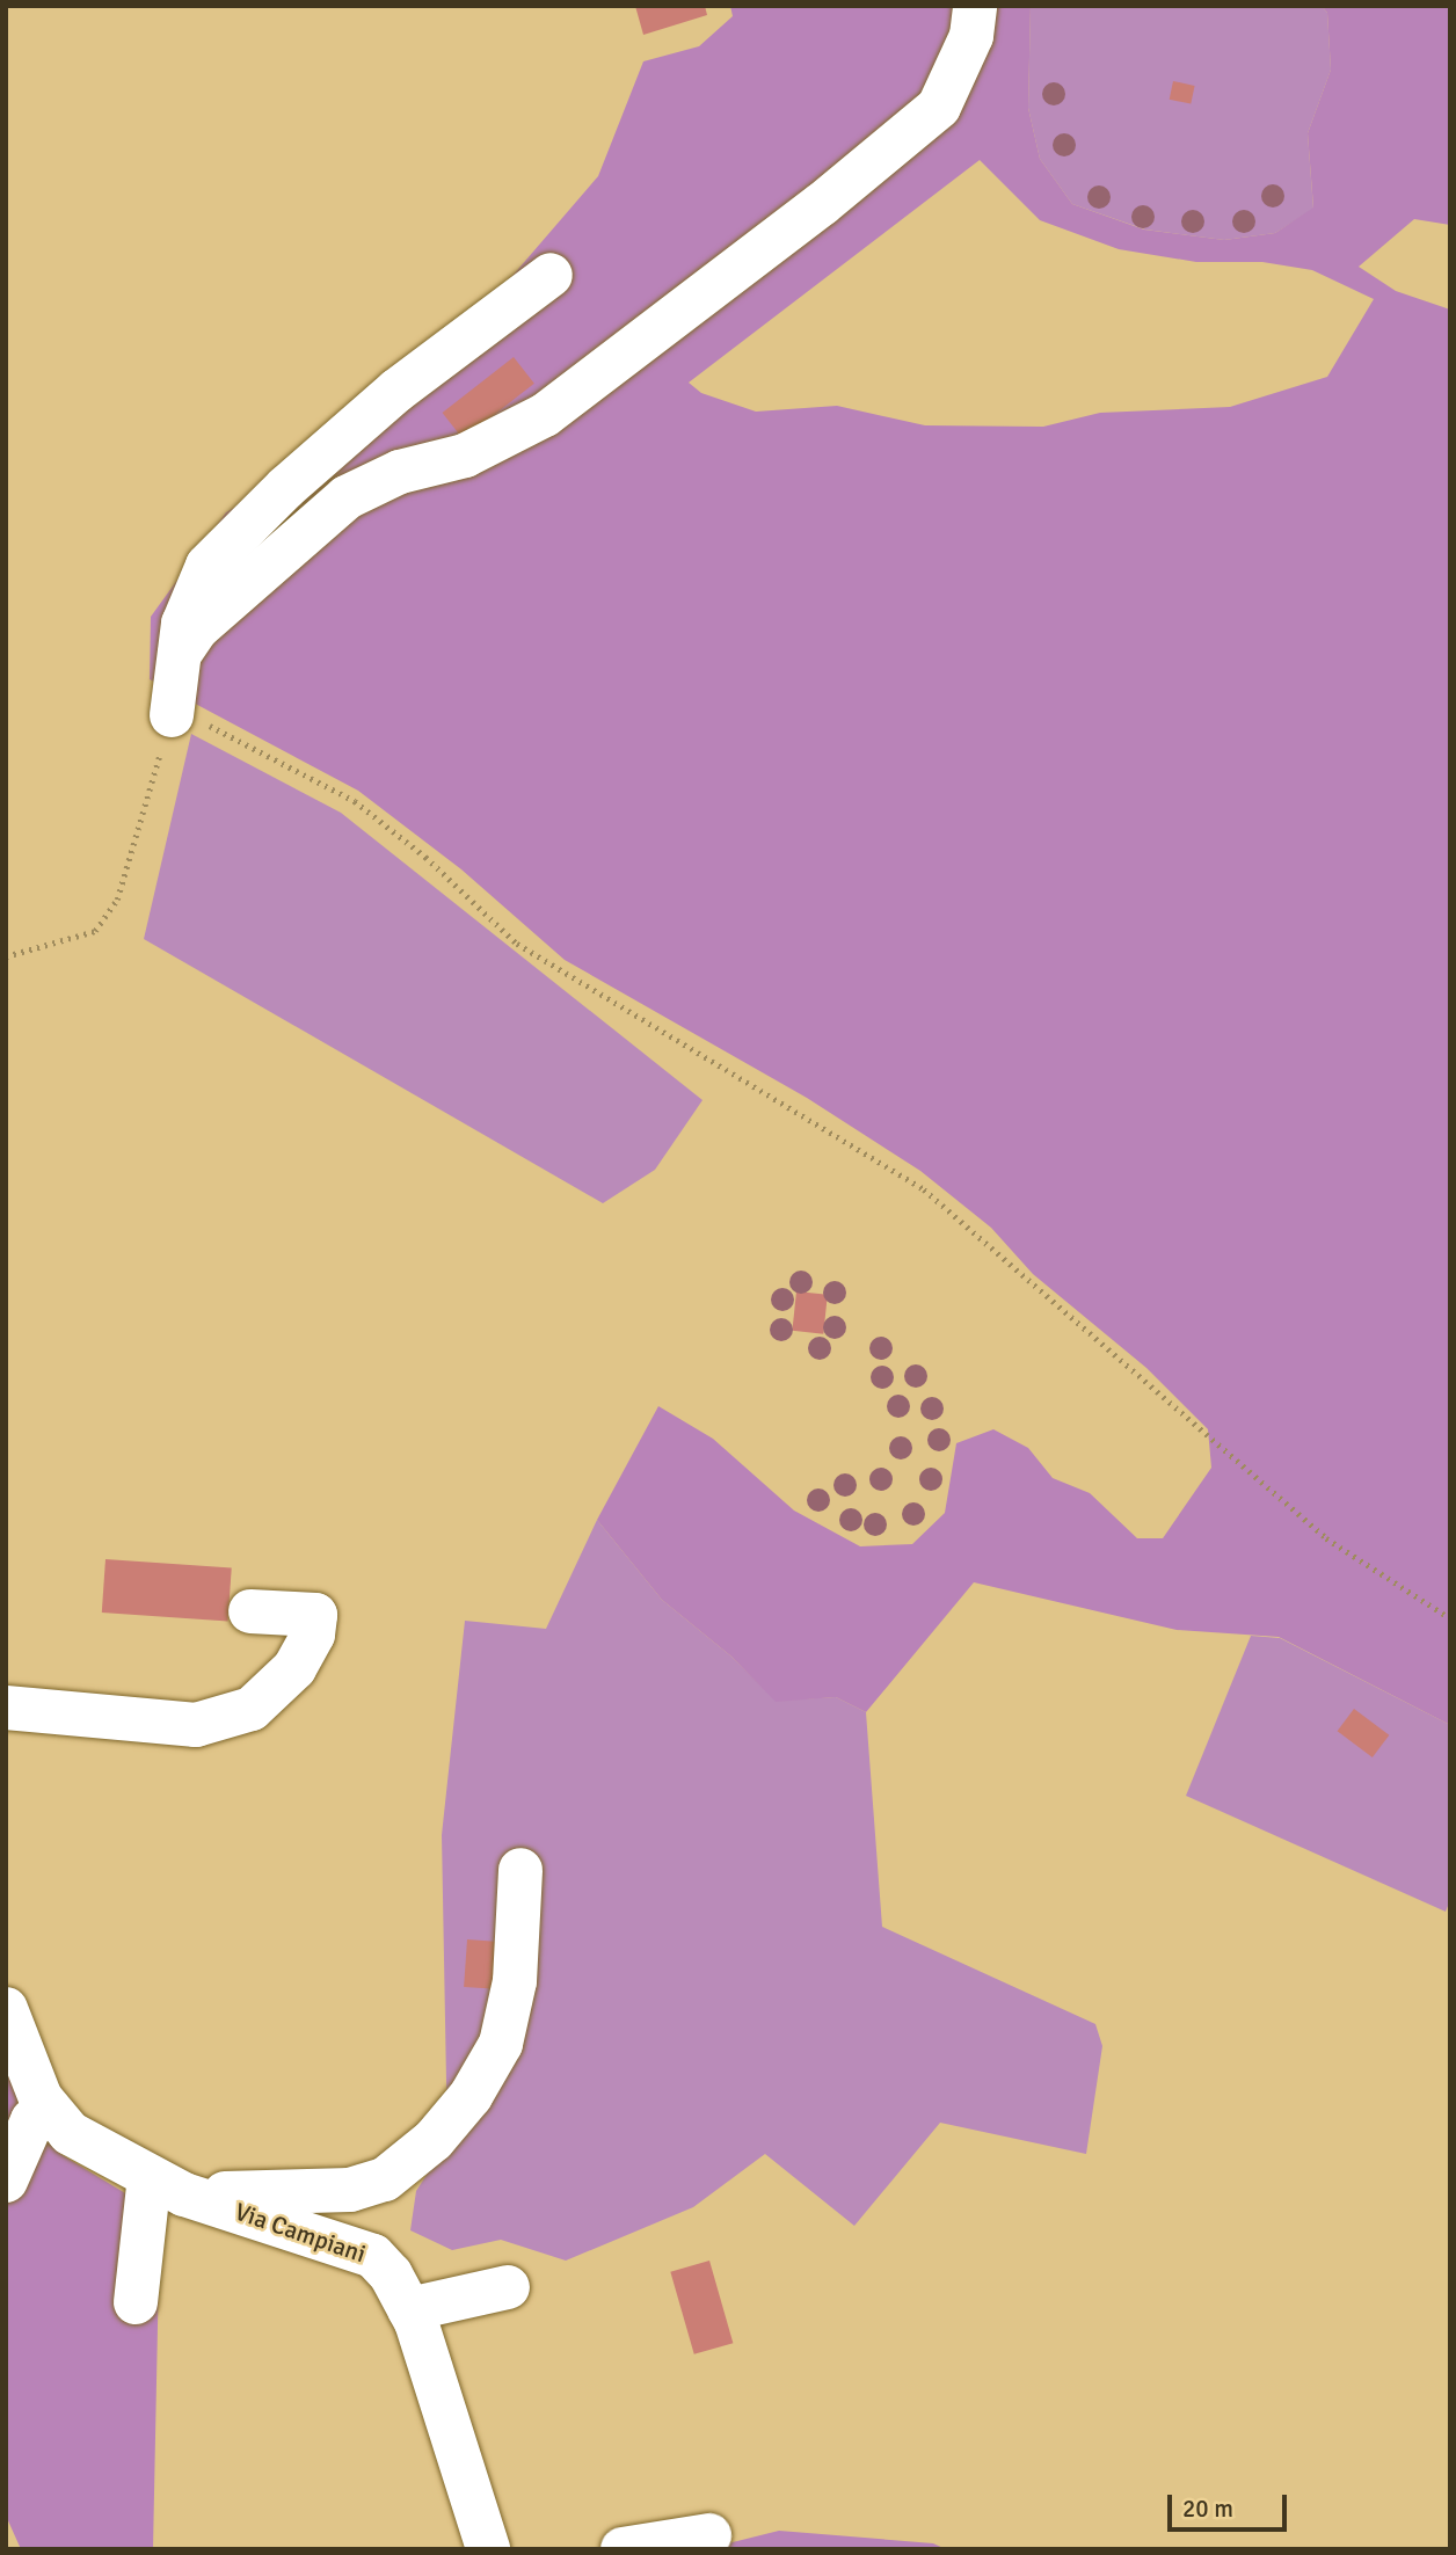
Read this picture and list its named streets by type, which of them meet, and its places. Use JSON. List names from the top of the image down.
{
  "streets": {
    "street": ["Via Campiani"]
  },
  "scale_bar": "20 m"
}
